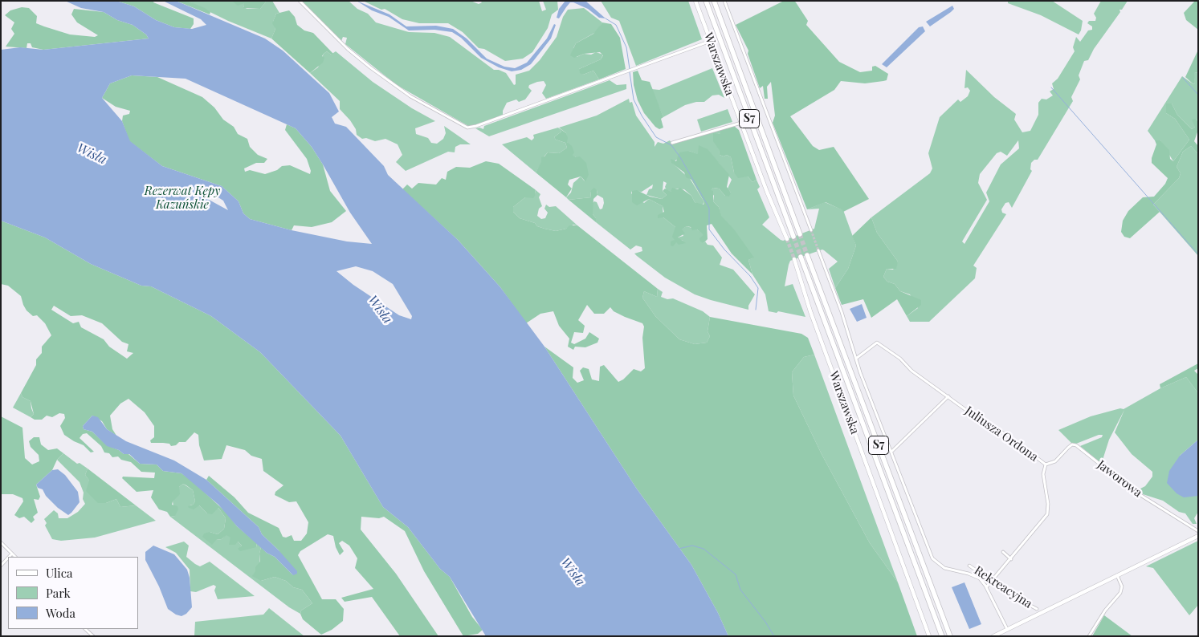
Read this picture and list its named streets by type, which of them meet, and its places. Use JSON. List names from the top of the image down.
{
  "streets": {
    "highway": ["S7"],
    "street": [
      "Warszawska",
      "Juliusza Ordona",
      "Jaworowa",
      "Rekreacyjna"
    ]
  },
  "crossings": [
    ["Juliusza Ordona", "Jaworowa"],
    ["Juliusza Ordona", "Rekreacyjna"]
  ],
  "water": ["Wisła"],
  "parks": ["Rezerwat Kępy Kazuńskie"],
  "legend": ["Ulica", "Park", "Woda"]
}
